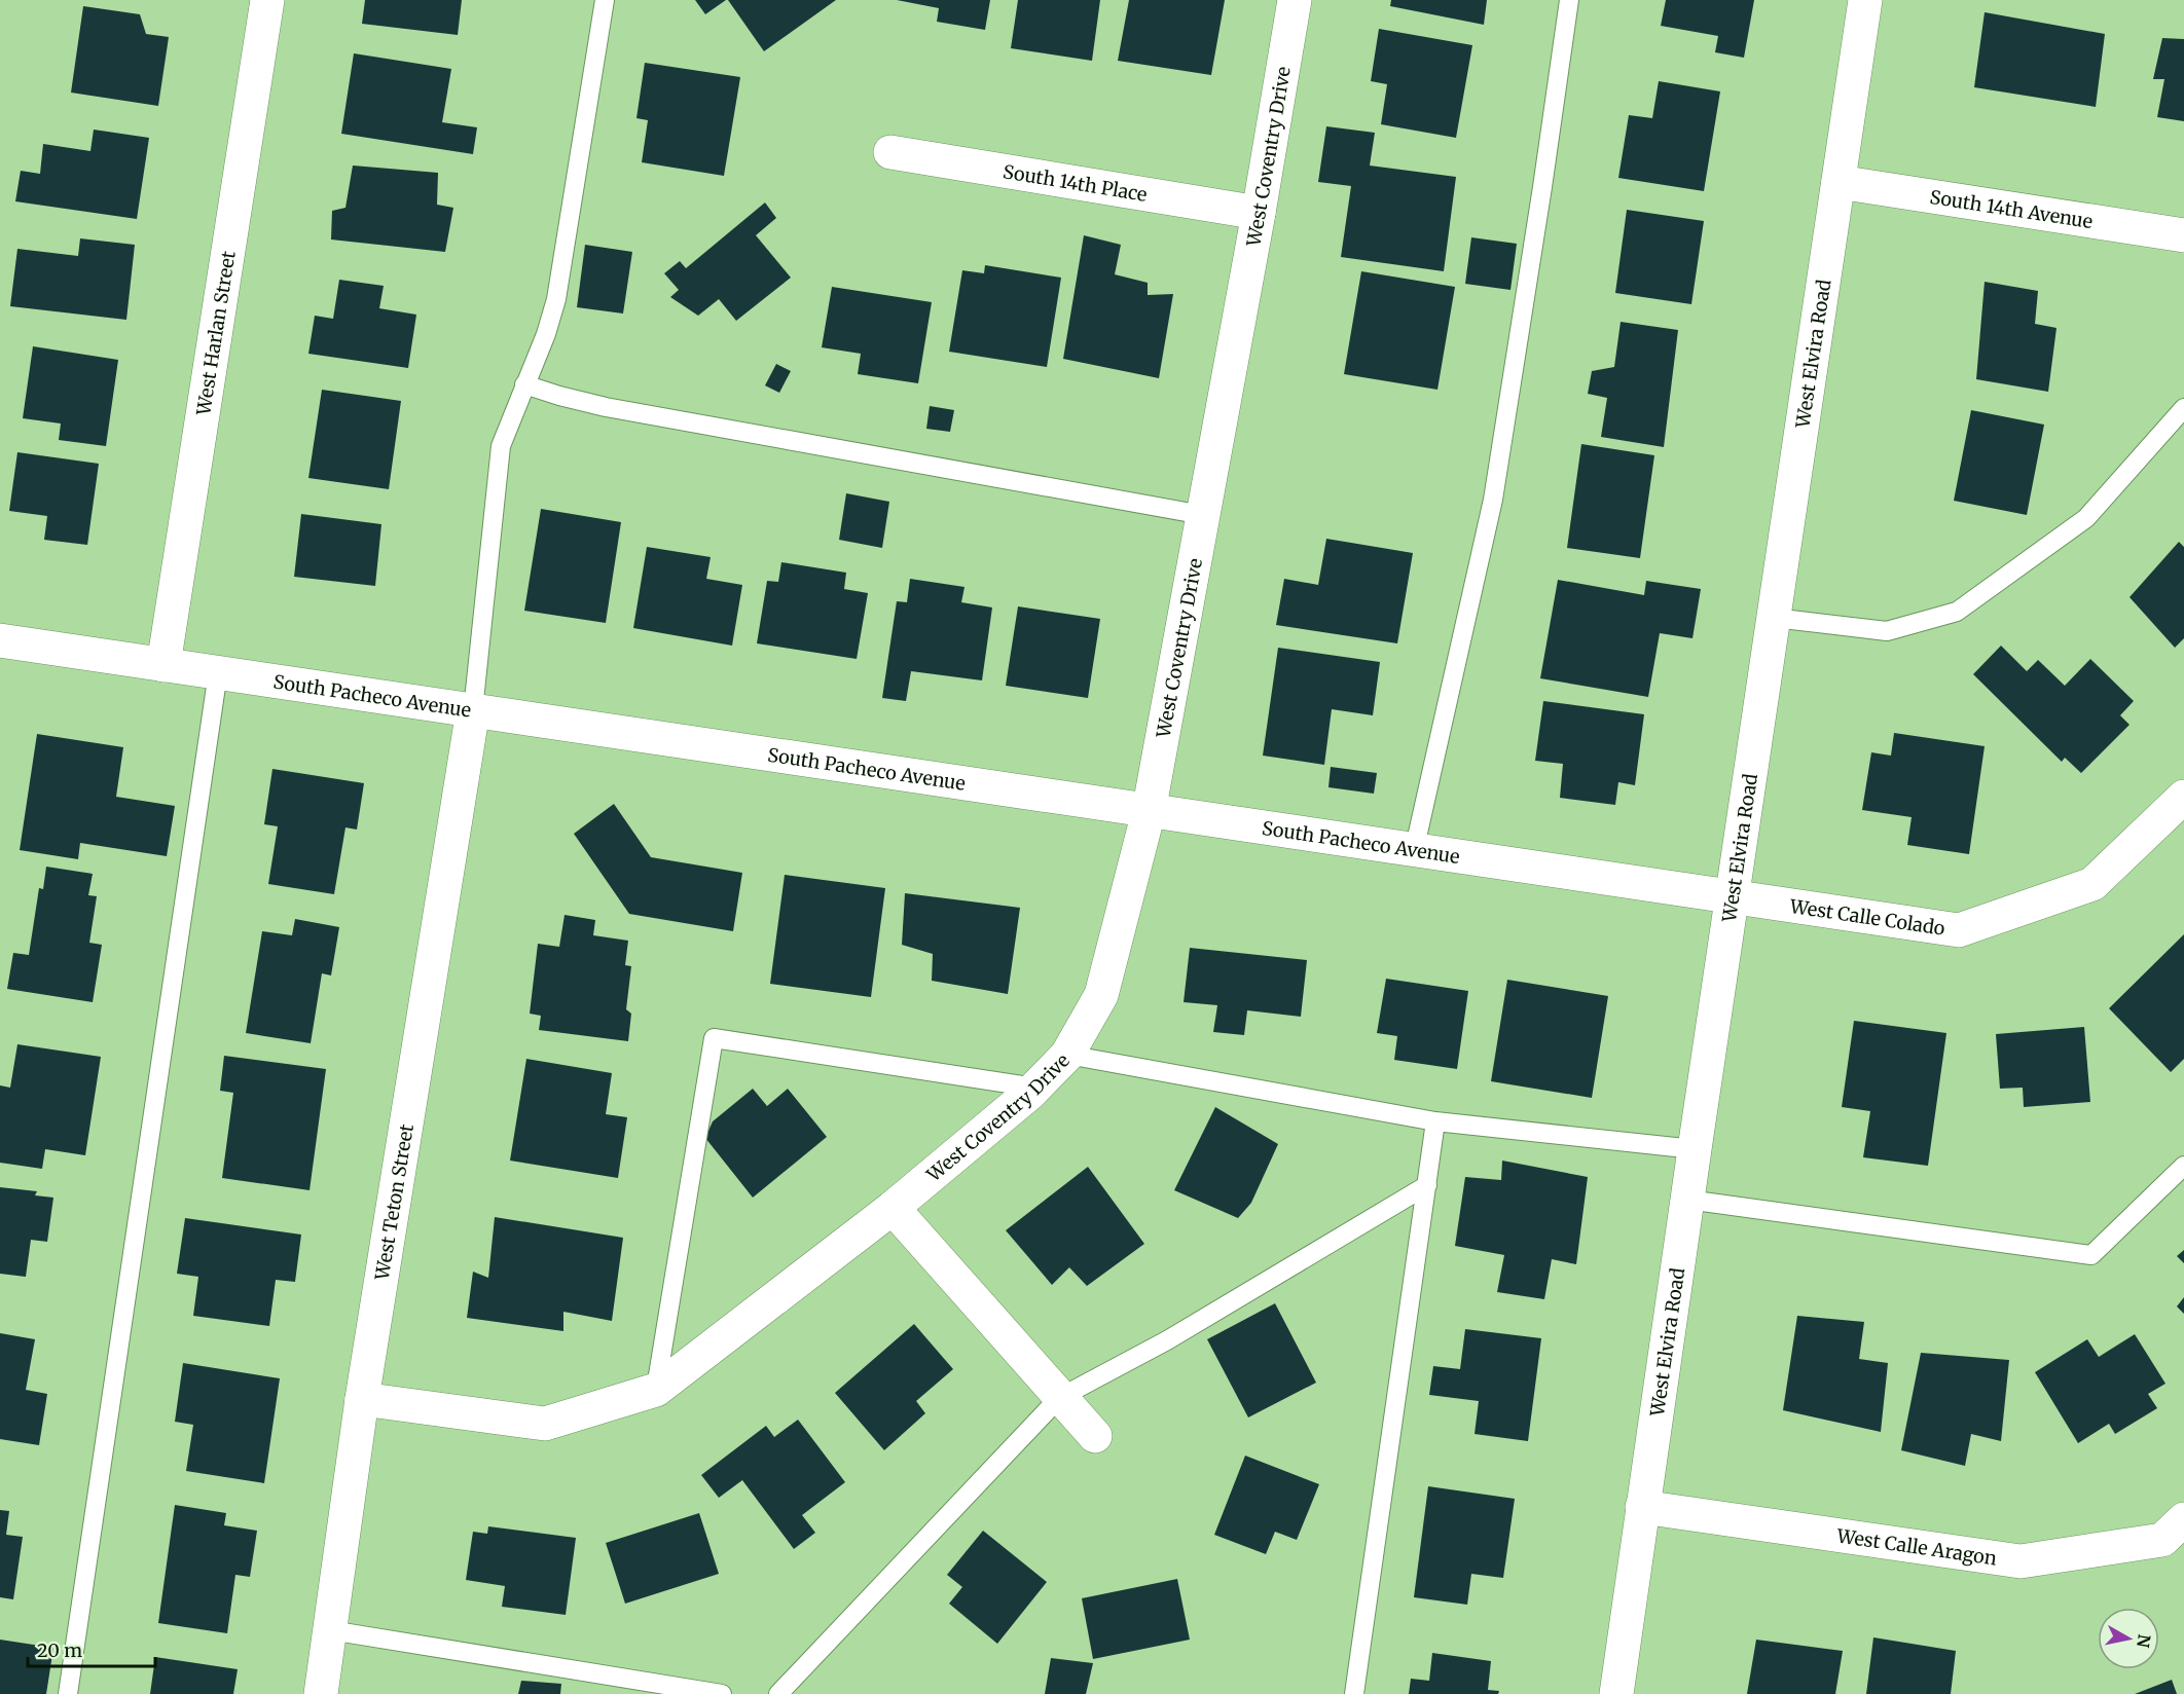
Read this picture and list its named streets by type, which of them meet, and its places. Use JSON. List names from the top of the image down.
{
  "streets": {
    "street": [
      "West Coventry Drive",
      "South 14th Place",
      "South 14th Avenue",
      "West Harlan Street",
      "West Elvira Road",
      "South Pacheco Avenue",
      "West Calle Colado",
      "West Teton Street",
      "West Calle Aragon"
    ]
  },
  "crossings": [
    ["West Coventry Drive", "South 14th Place"],
    ["West Coventry Drive", "South Pacheco Avenue"],
    ["West Coventry Drive", "West Teton Street"],
    ["South 14th Avenue", "West Elvira Road"],
    ["West Harlan Street", "South Pacheco Avenue"],
    ["West Elvira Road", "South Pacheco Avenue"],
    ["West Elvira Road", "West Calle Colado"],
    ["West Elvira Road", "West Calle Aragon"],
    ["South Pacheco Avenue", "West Calle Colado"],
    ["South Pacheco Avenue", "West Teton Street"]
  ],
  "scale_bar": "20 m",
  "north": "right"
}
